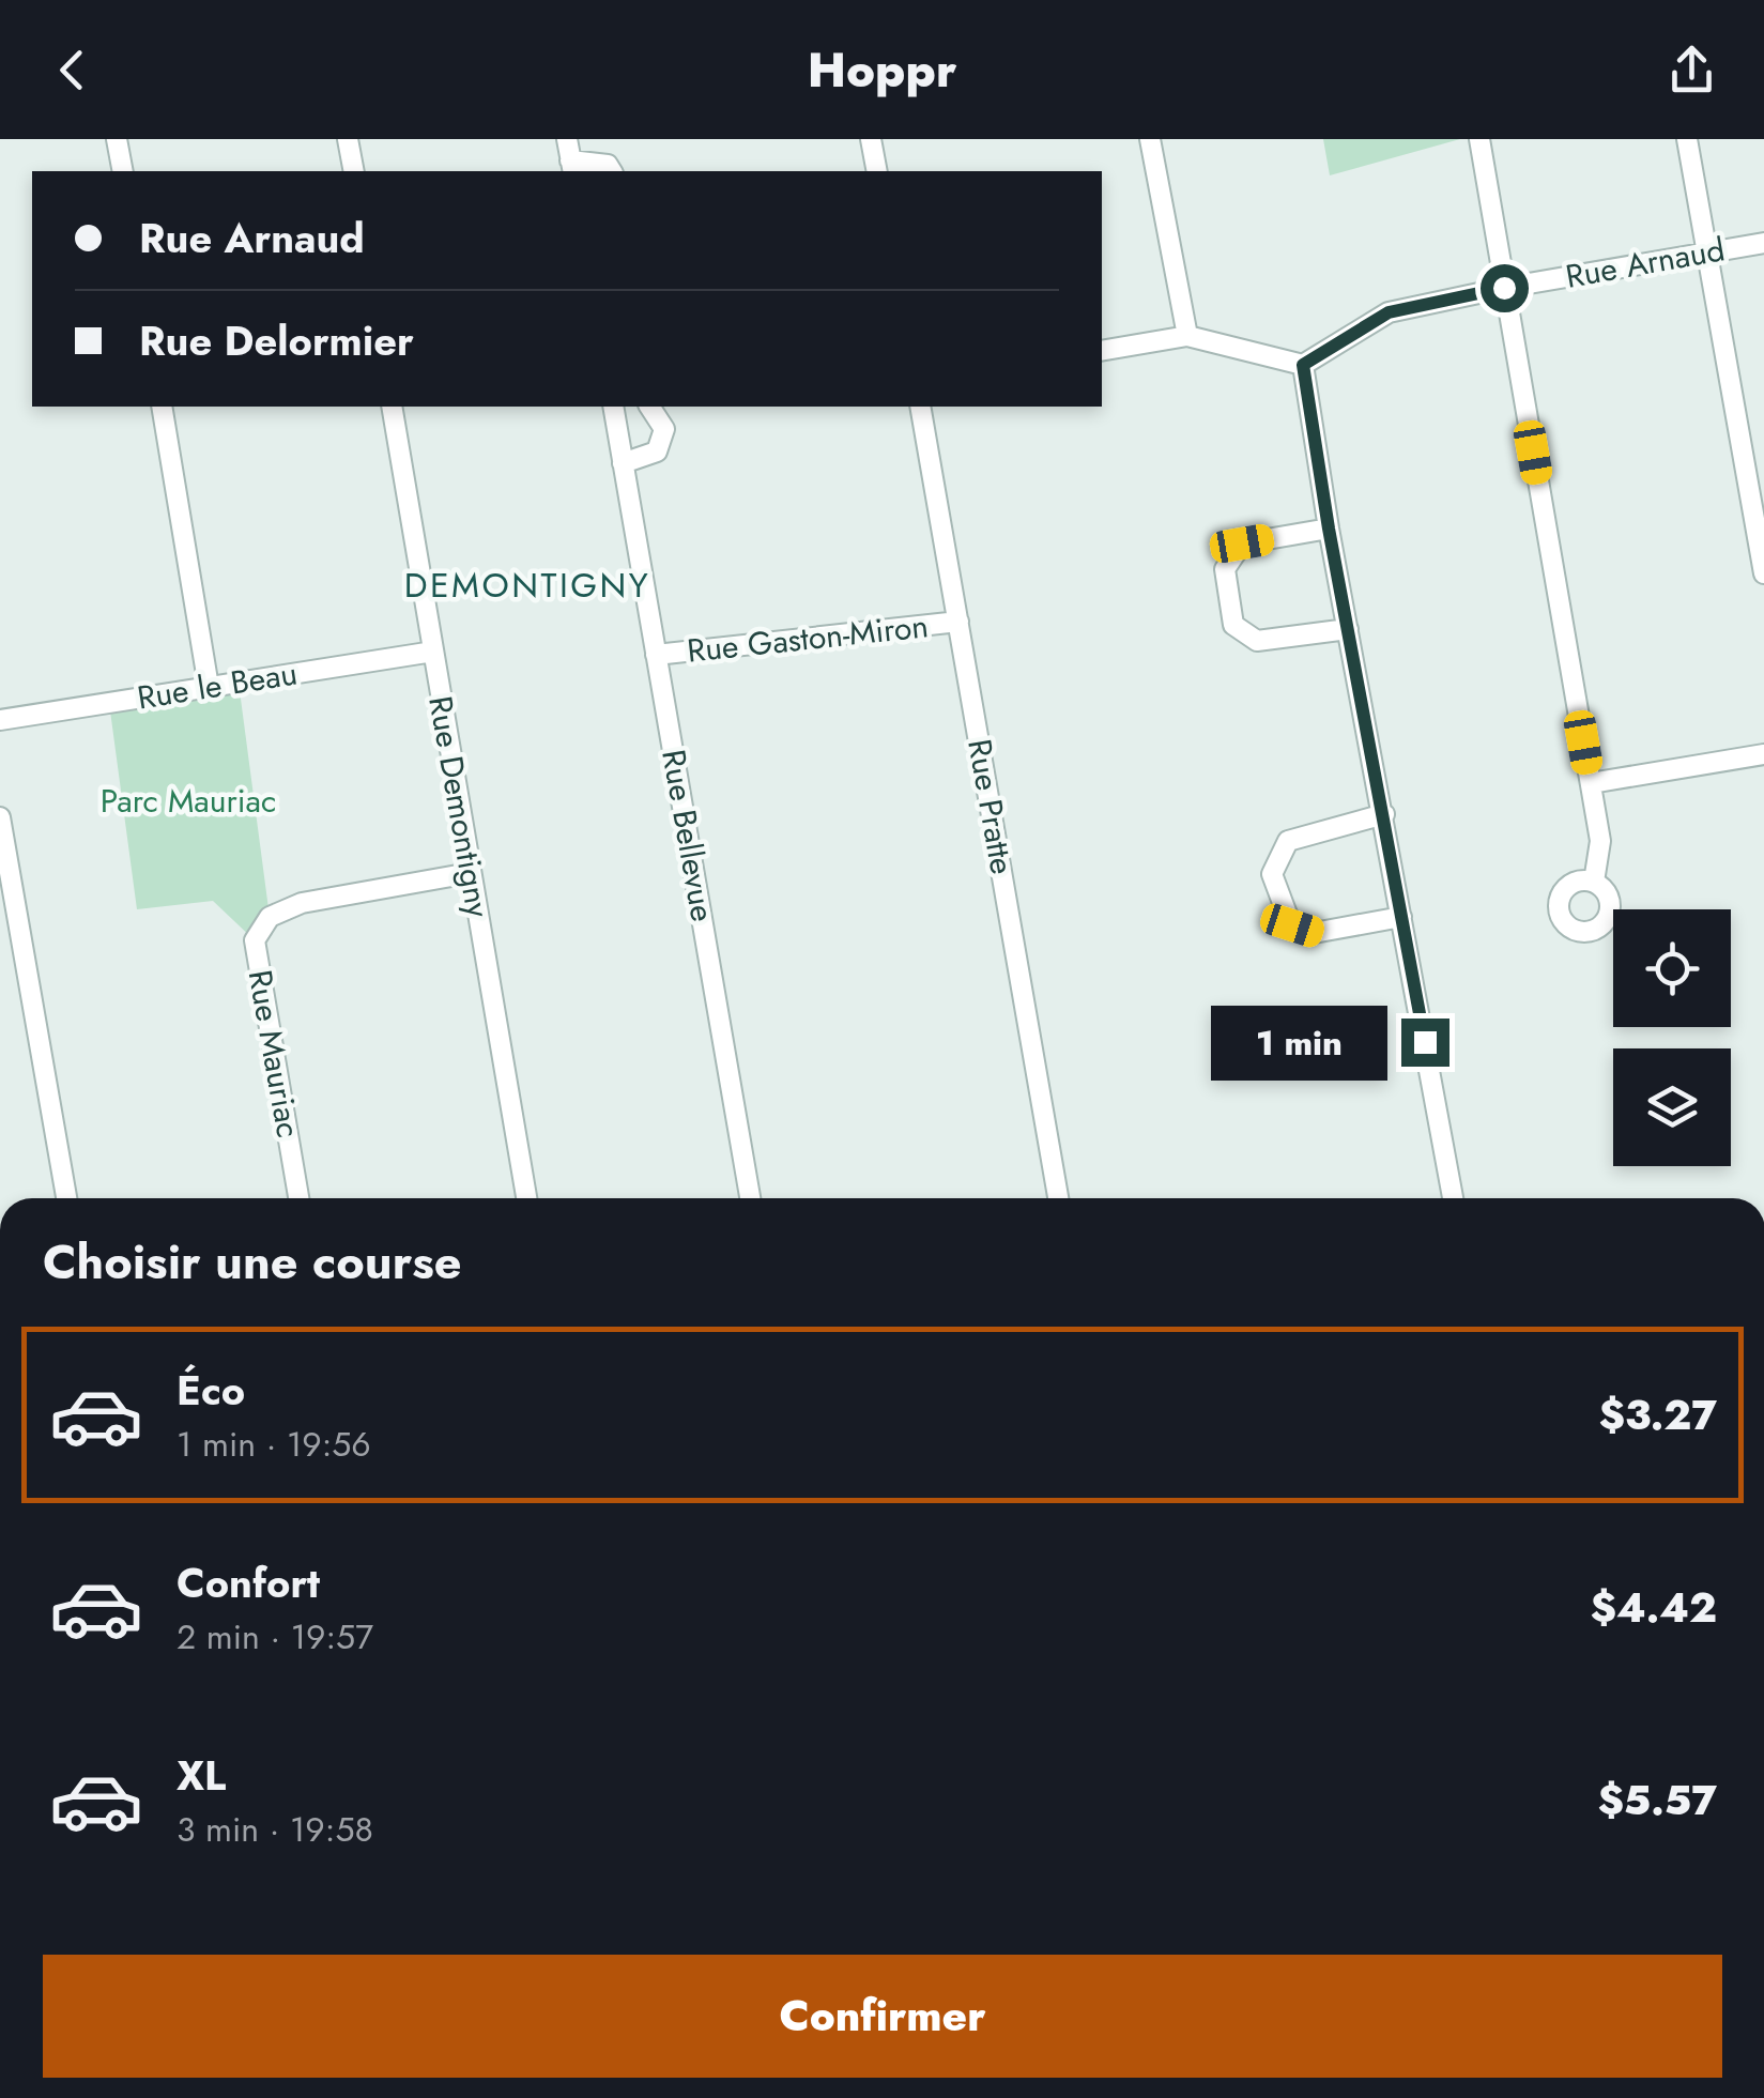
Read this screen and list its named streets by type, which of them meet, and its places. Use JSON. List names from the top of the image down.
{
  "streets": {
    "street": [
      "Rue Arnaud",
      "Rue Gaston-Miron",
      "Rue le Beau",
      "Rue Demontigny",
      "Rue Pratte",
      "Rue Bellevue",
      "Rue Mauriac"
    ]
  },
  "crossings": [
    ["Rue Gaston-Miron", "Rue Pratte"],
    ["Rue Gaston-Miron", "Rue Bellevue"],
    ["Rue le Beau", "Rue Demontigny"],
    ["Rue Demontigny", "Rue Mauriac"]
  ],
  "districts": ["DEMONTIGNY"],
  "parks": ["Parc Mauriac"],
  "page": {
    "header": "Hoppr",
    "banner": ["Rue Arnaud", "Rue Delormier"],
    "bubble": "1 min",
    "heading": "Choisir une course",
    "list": [
      {
        "name": "Éco",
        "note": "1 min · 19:56",
        "value": "$3.27"
      },
      {
        "name": "Confort",
        "note": "2 min · 19:57",
        "value": "$4.42"
      },
      {
        "name": "XL",
        "note": "3 min · 19:58",
        "value": "$5.57"
      }
    ],
    "buttons": "Confirmer"
  }
}
